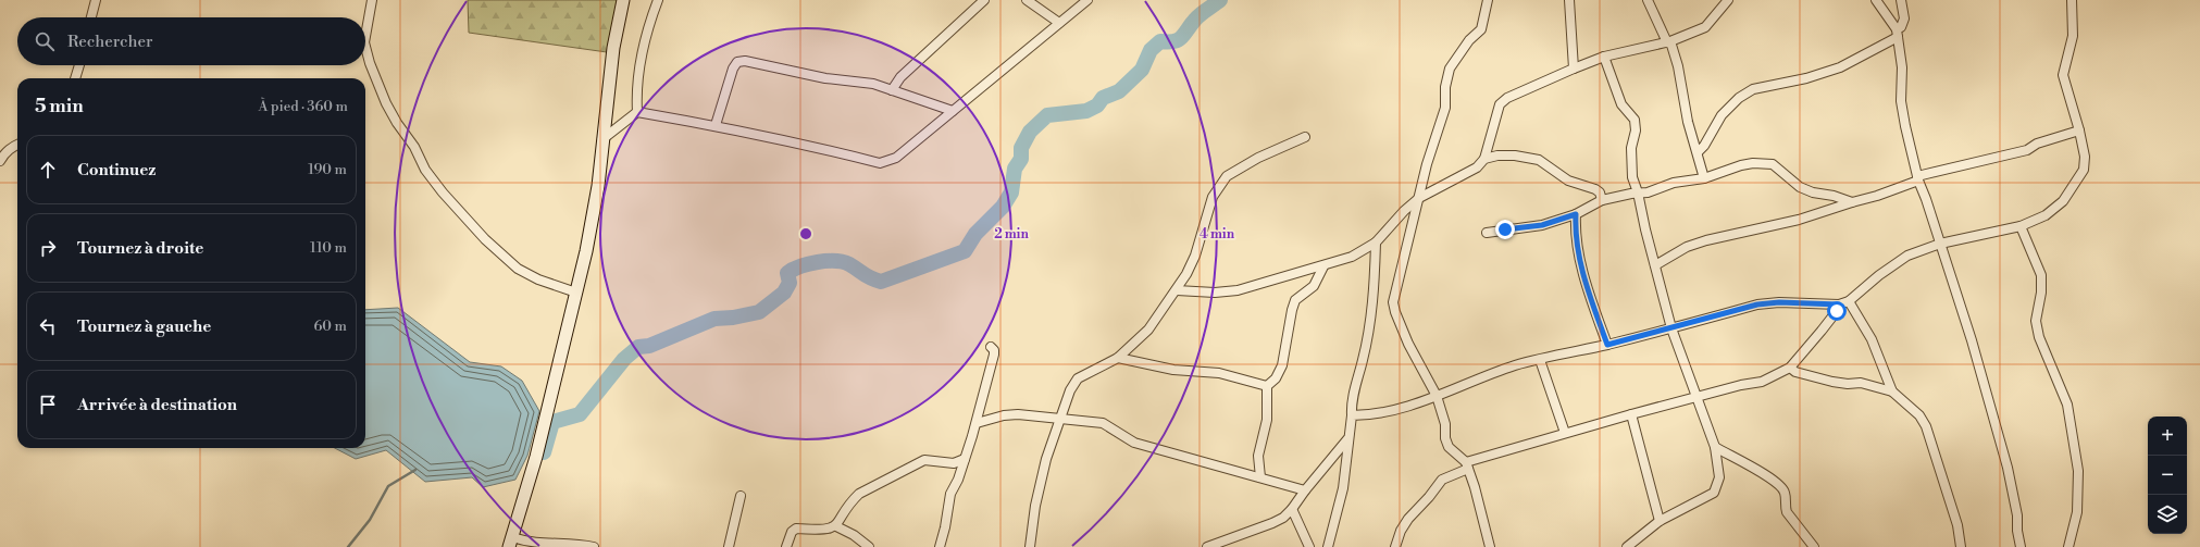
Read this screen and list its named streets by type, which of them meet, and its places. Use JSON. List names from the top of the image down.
{
  "page": {
    "search": "Rechercher",
    "heading": ["5 min", "À pied · 360 m"],
    "list": [
      ["Continuez", "190 m"],
      ["Tournez à droite", "110 m"],
      ["Tournez à gauche", "60 m"],
      "Arrivée à destination"
    ],
    "map_buttons": ["+", "−"]
  },
  "rings": ["2 min", "4 min"]
}
